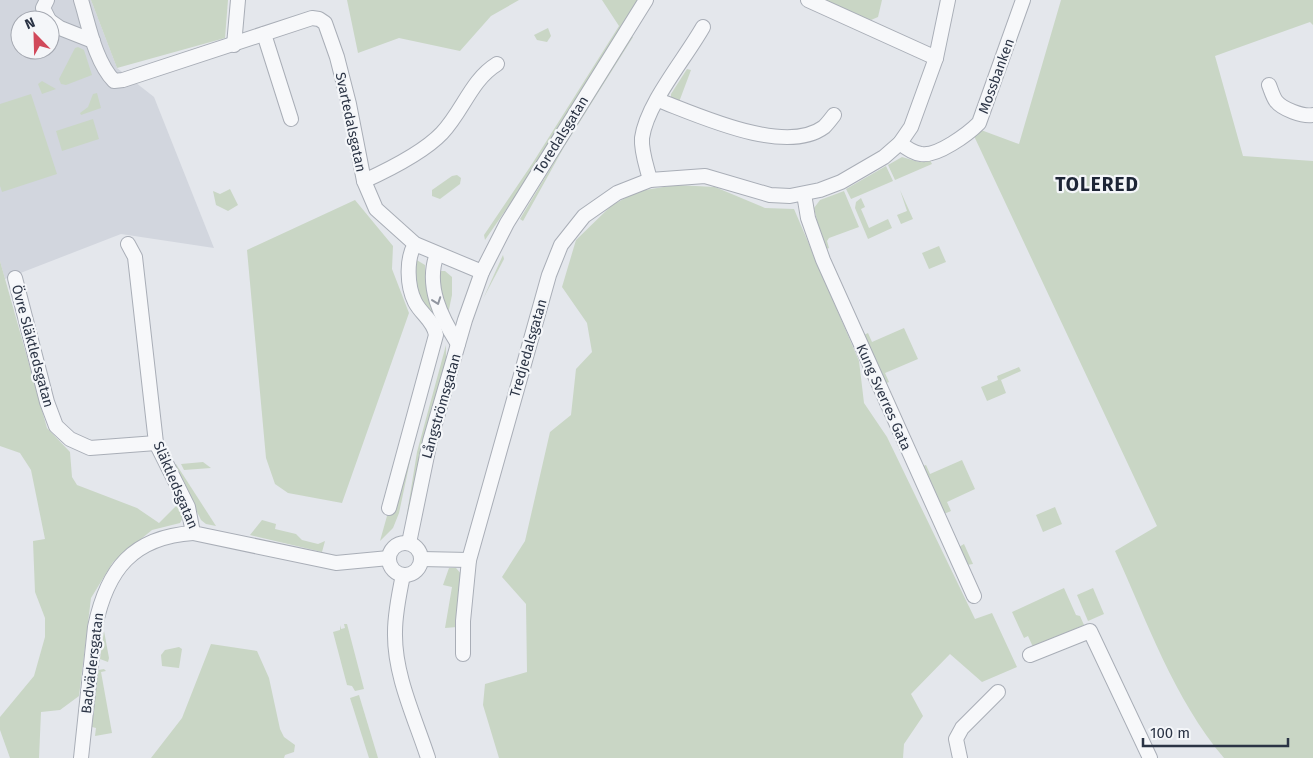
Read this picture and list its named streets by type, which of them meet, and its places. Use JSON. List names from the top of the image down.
{
  "streets": {
    "street": [
      "Mossbanken",
      "Svartedalsgatan",
      "Toredalsgatan",
      "Övre Släktledsgatan",
      "Tredjedalsgatan",
      "Kung Sverres Gata",
      "Långströmsgatan",
      "Släktledsgatan",
      "Badvädersgatan"
    ]
  },
  "crossings": [
    ["Mossbanken", "Tredjedalsgatan"],
    ["Svartedalsgatan", "Toredalsgatan"],
    ["Svartedalsgatan", "Långströmsgatan"],
    ["Toredalsgatan", "Långströmsgatan"],
    ["Övre Släktledsgatan", "Släktledsgatan"],
    ["Tredjedalsgatan", "Kung Sverres Gata"],
    ["Långströmsgatan", "Släktledsgatan"],
    ["Släktledsgatan", "Badvädersgatan"]
  ],
  "districts": ["TOLERED"],
  "scale_bar": "100 m",
  "north": "top left"
}
